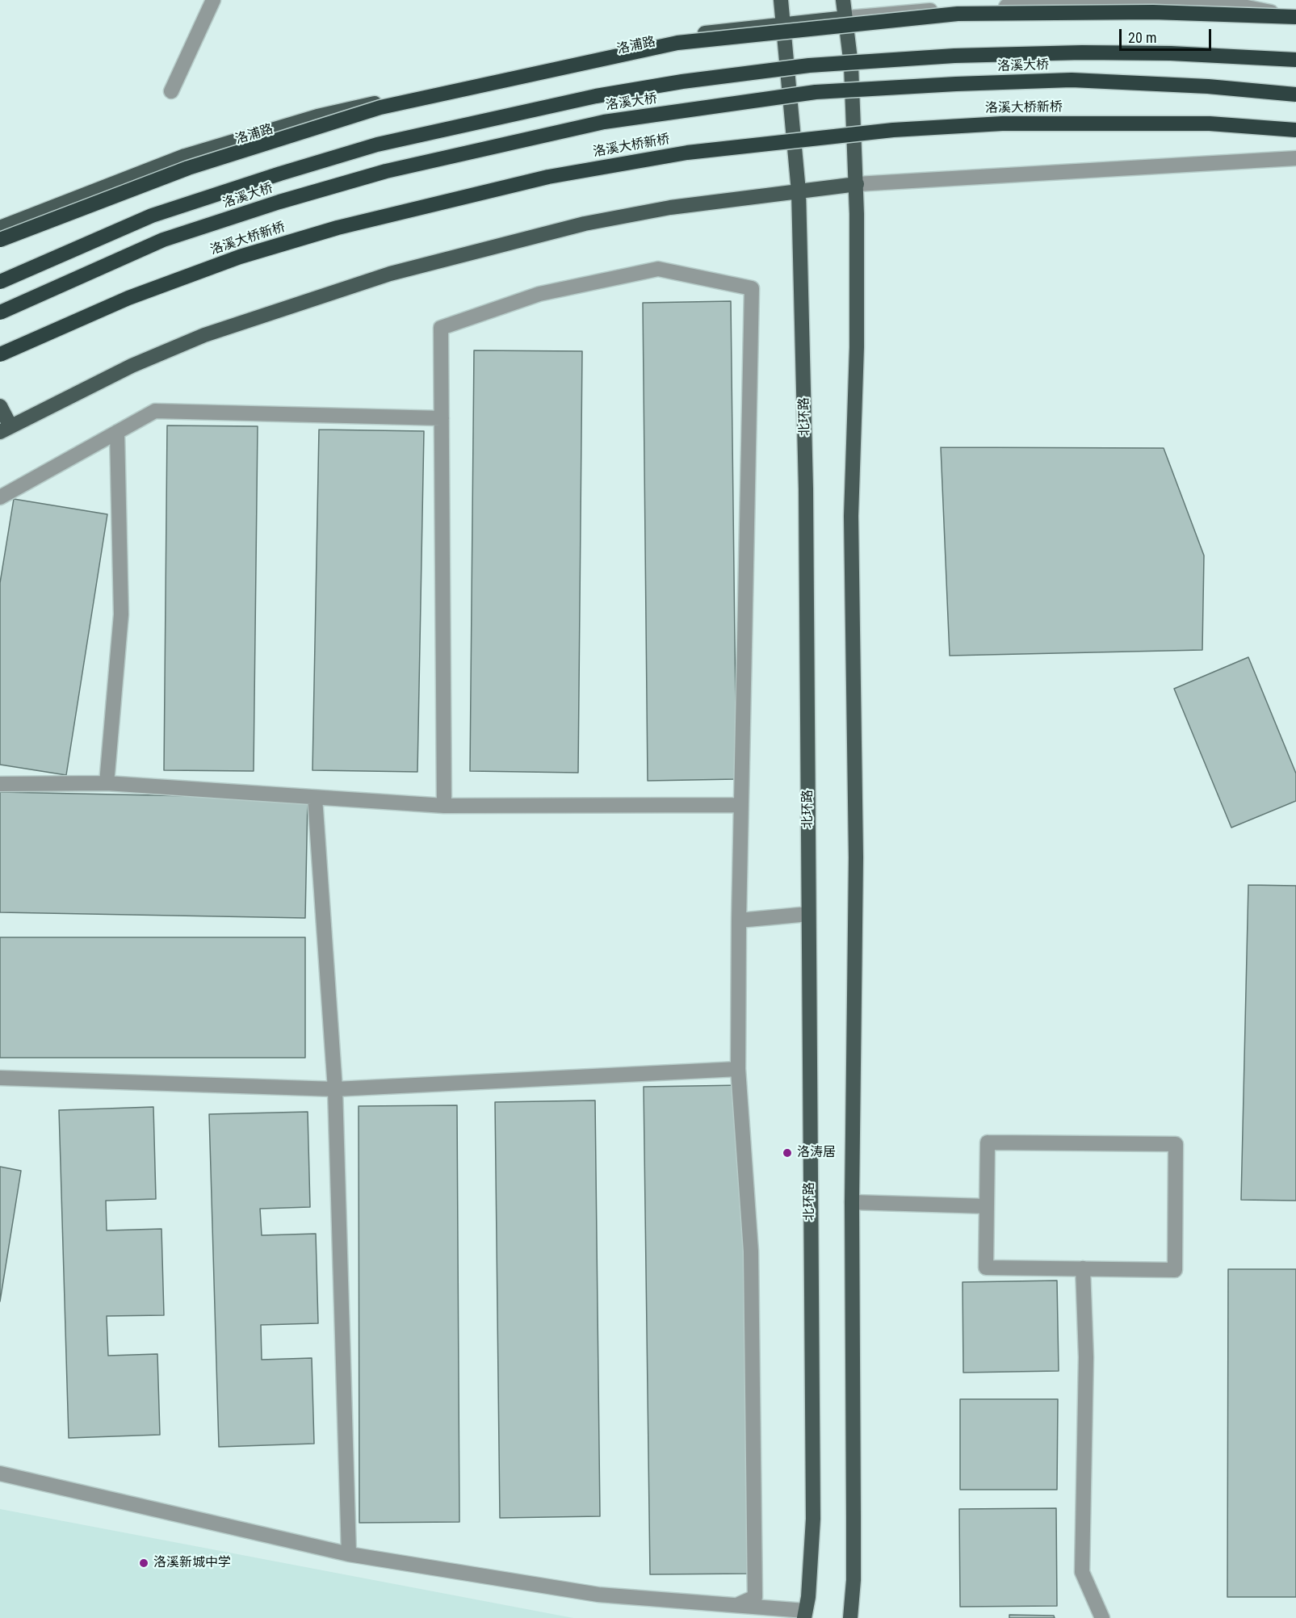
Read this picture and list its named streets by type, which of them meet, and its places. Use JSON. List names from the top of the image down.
{
  "streets": {
    "highway": ["洛溪大桥", "洛溪大桥新桥"],
    "main road": ["洛浦路", "北环路"]
  },
  "crossings": [
    ["洛浦路", "北环路"]
  ],
  "places": ["洛涛居", "洛溪新城中学"],
  "scale_bar": "20 m"
}
